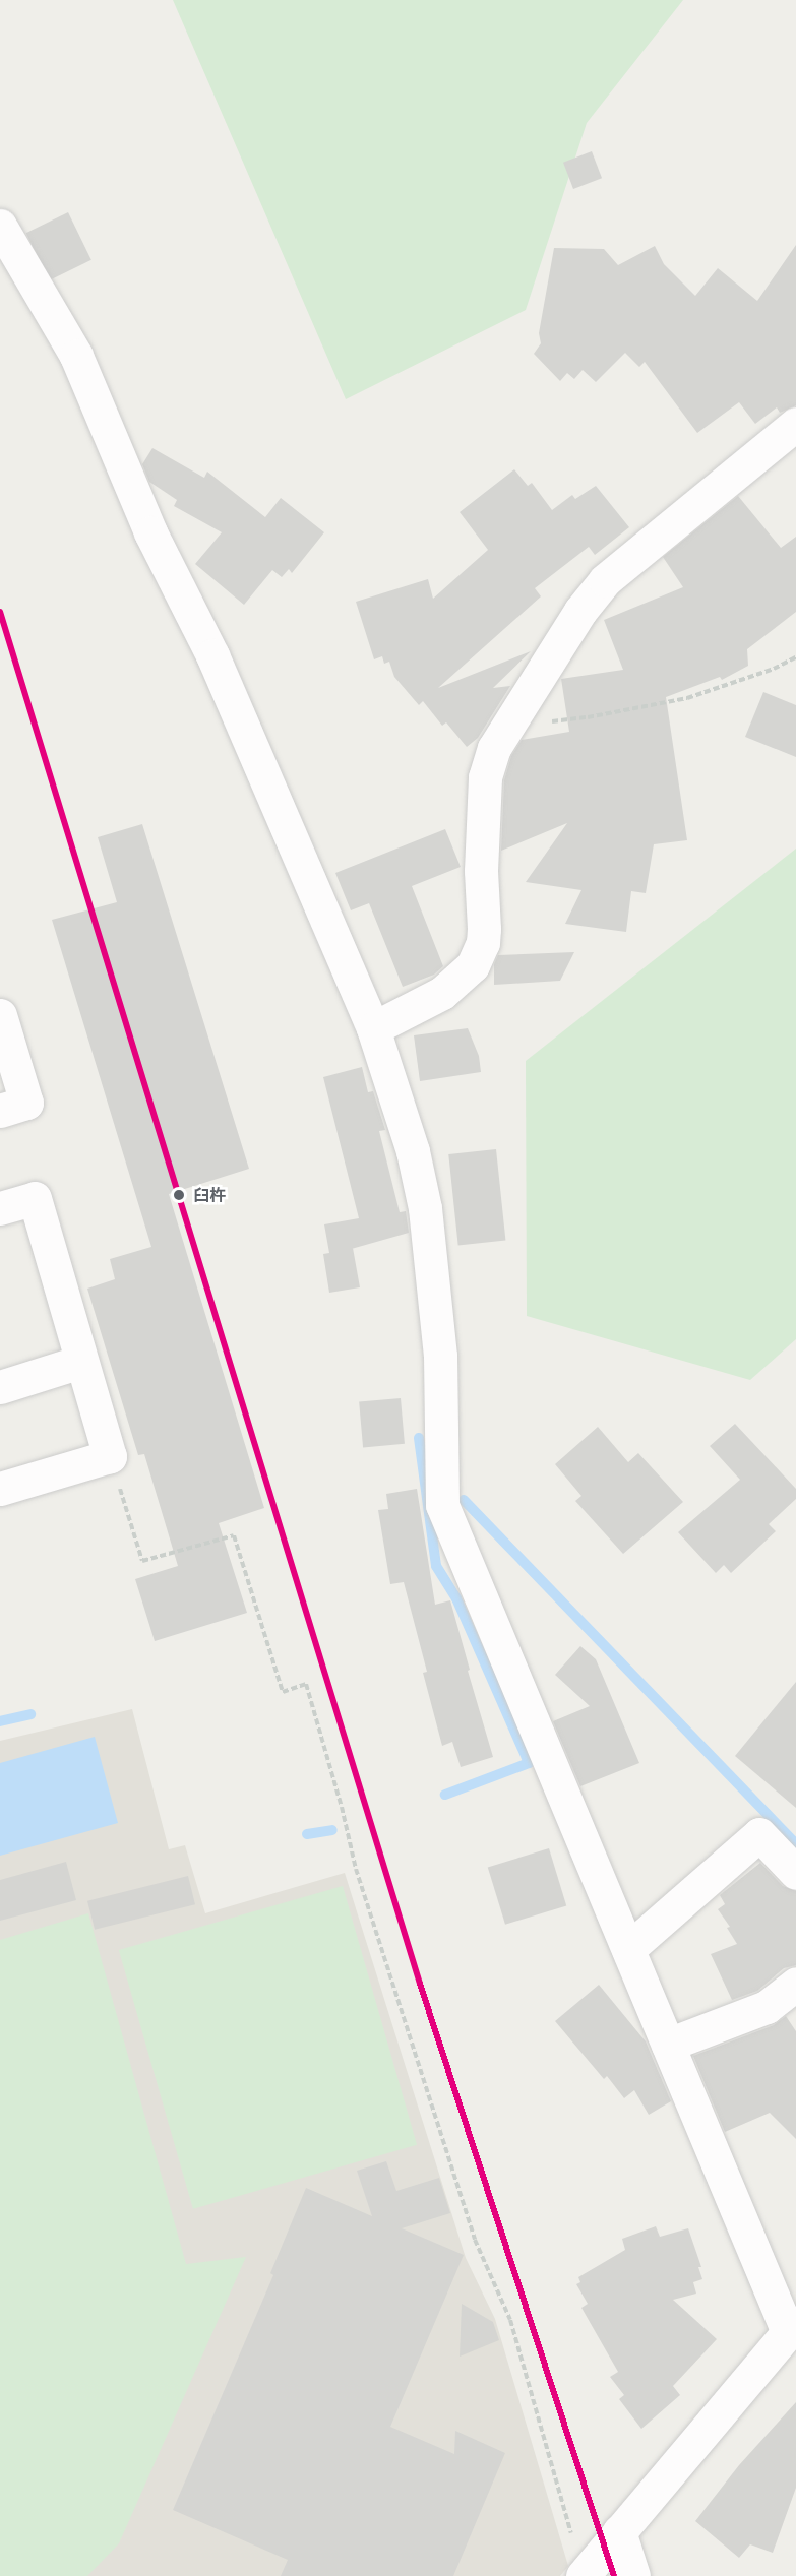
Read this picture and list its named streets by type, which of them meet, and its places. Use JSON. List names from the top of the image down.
{
  "places": ["臼杵"]
}
